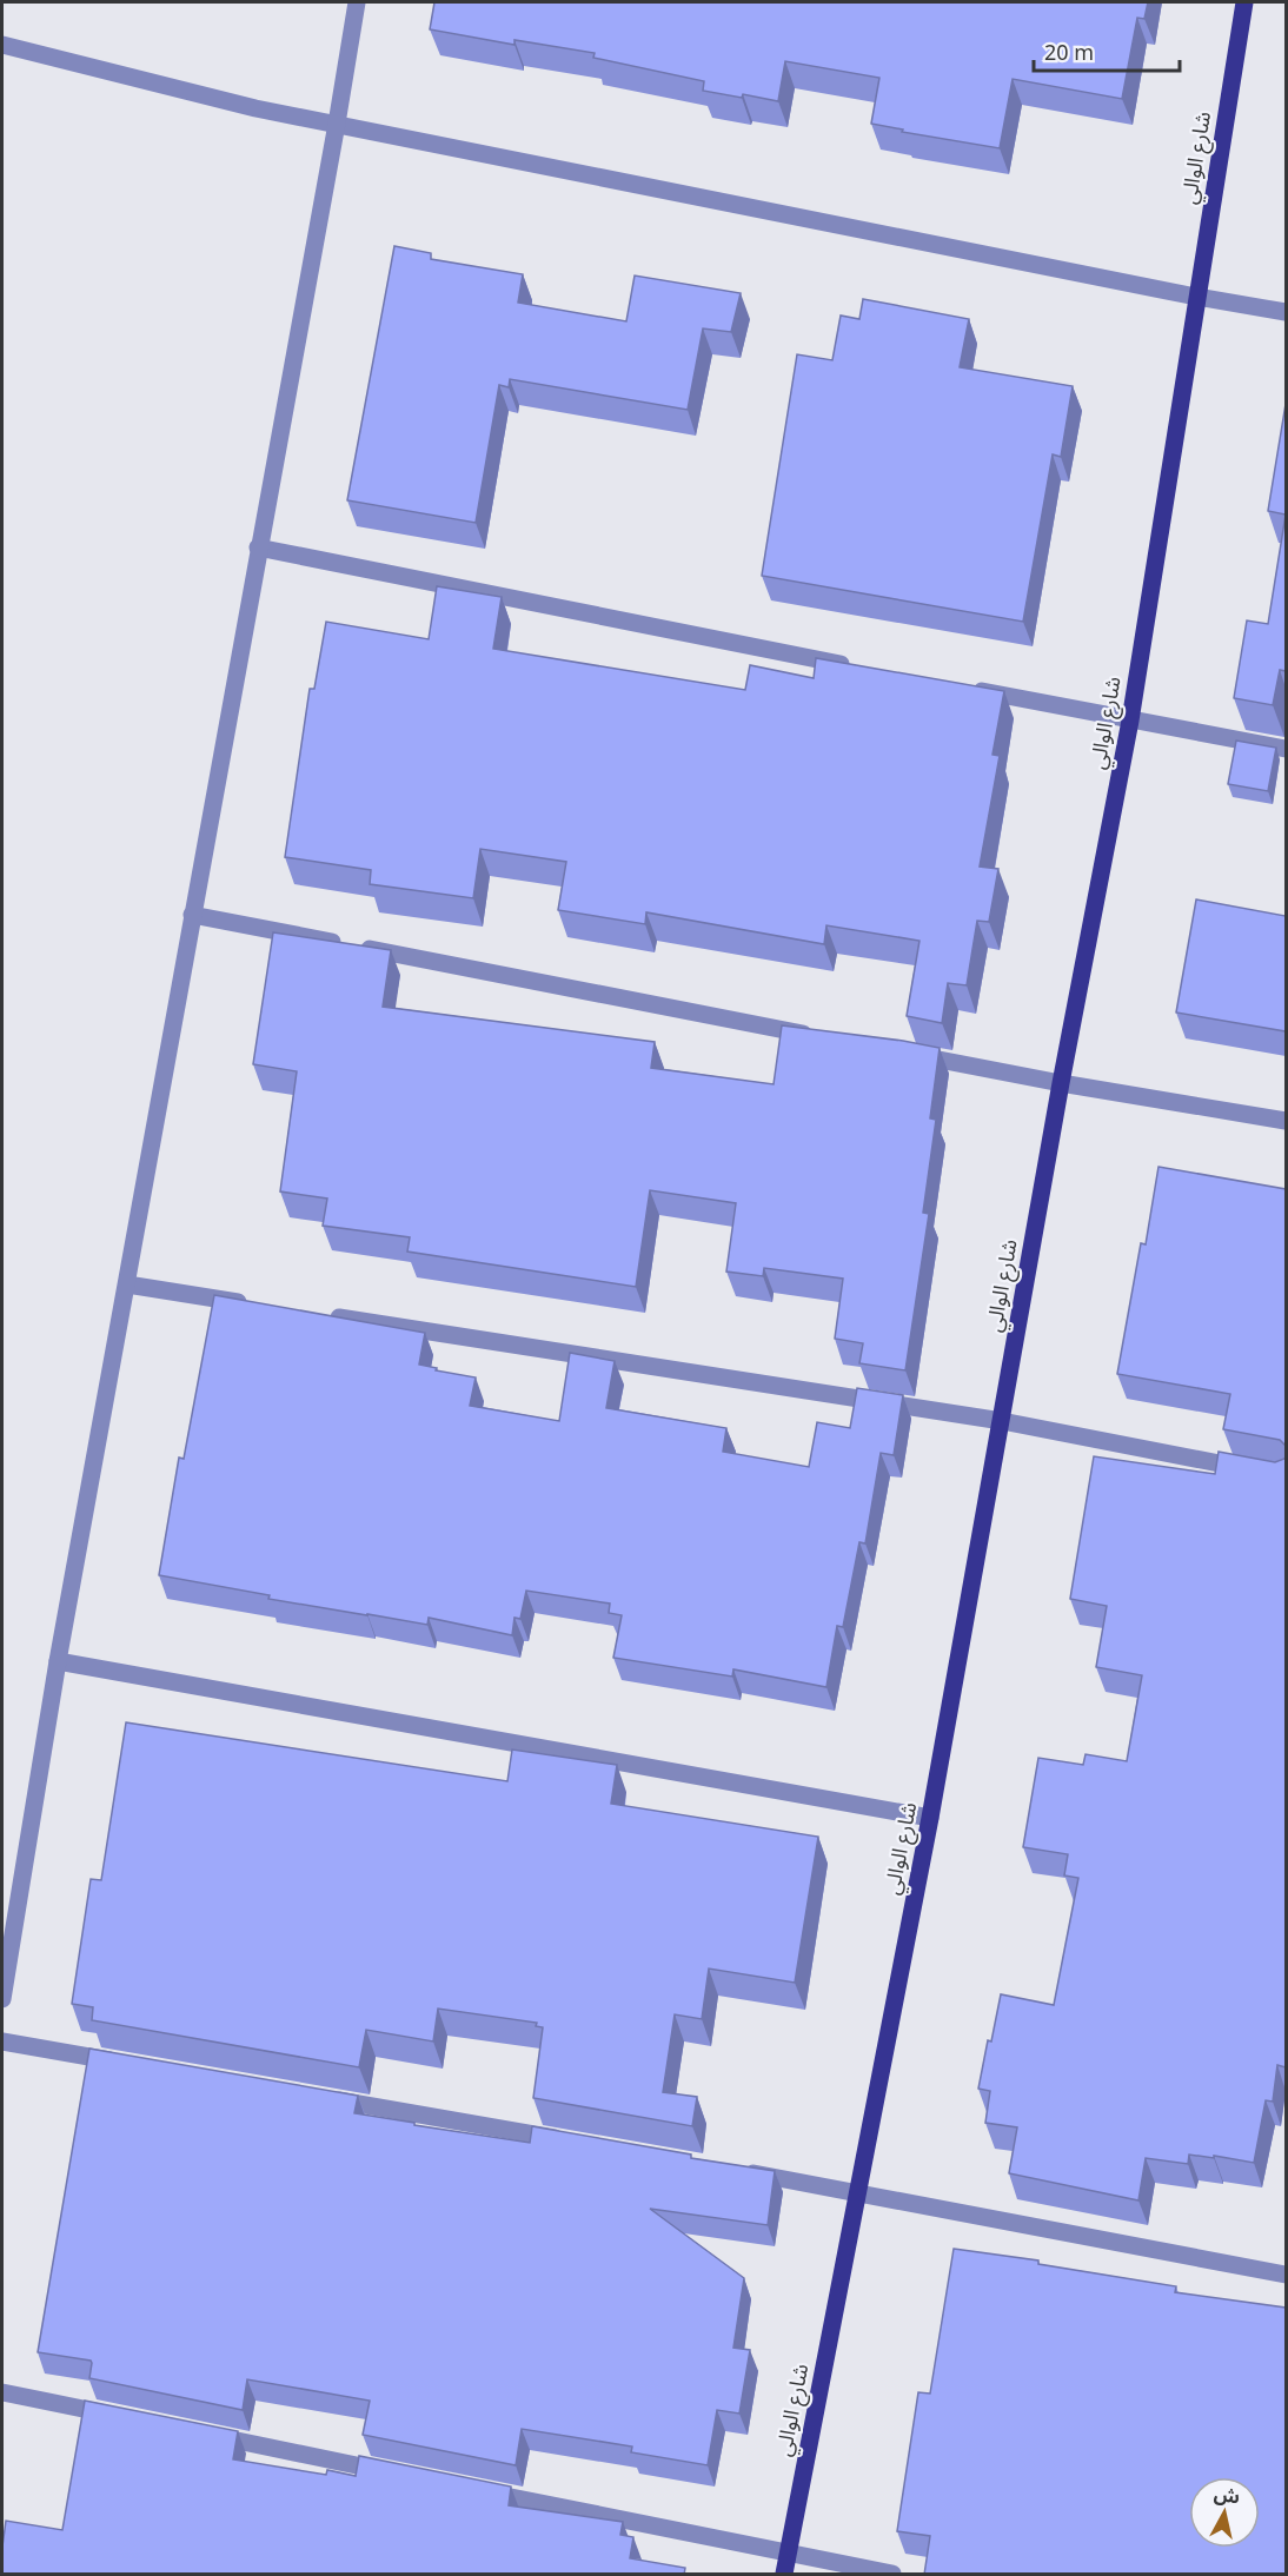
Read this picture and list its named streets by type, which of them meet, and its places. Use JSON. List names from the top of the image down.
{
  "streets": {
    "main road": ["شارع الوالي"]
  },
  "scale_bar": "20 m",
  "north": "top"
}
